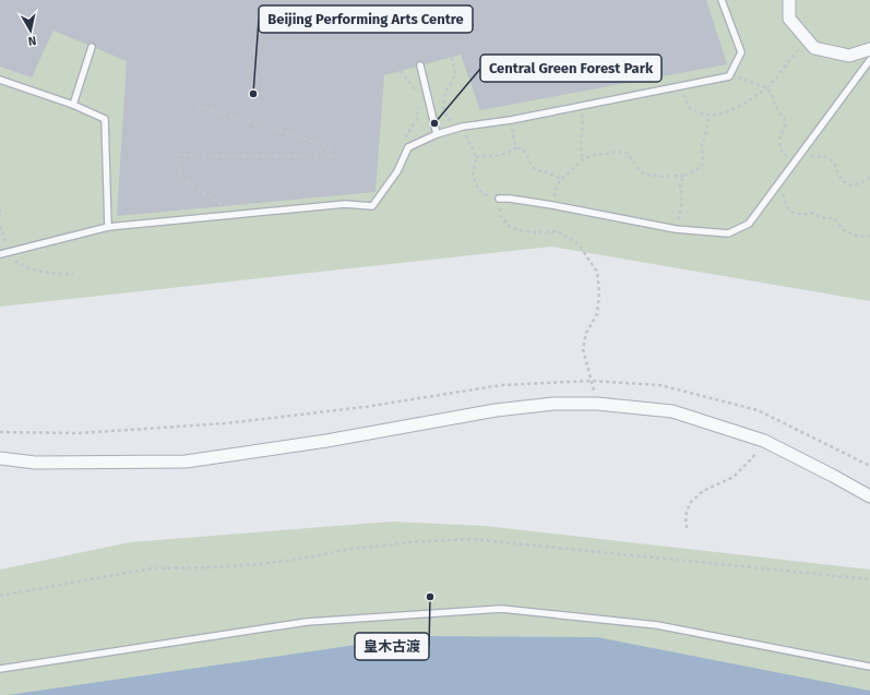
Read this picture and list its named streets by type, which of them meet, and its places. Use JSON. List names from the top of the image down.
{
  "places": ["Beijing Performing Arts Centre", "Central Green Forest Park", "皇木古渡"],
  "north": "bottom"
}
